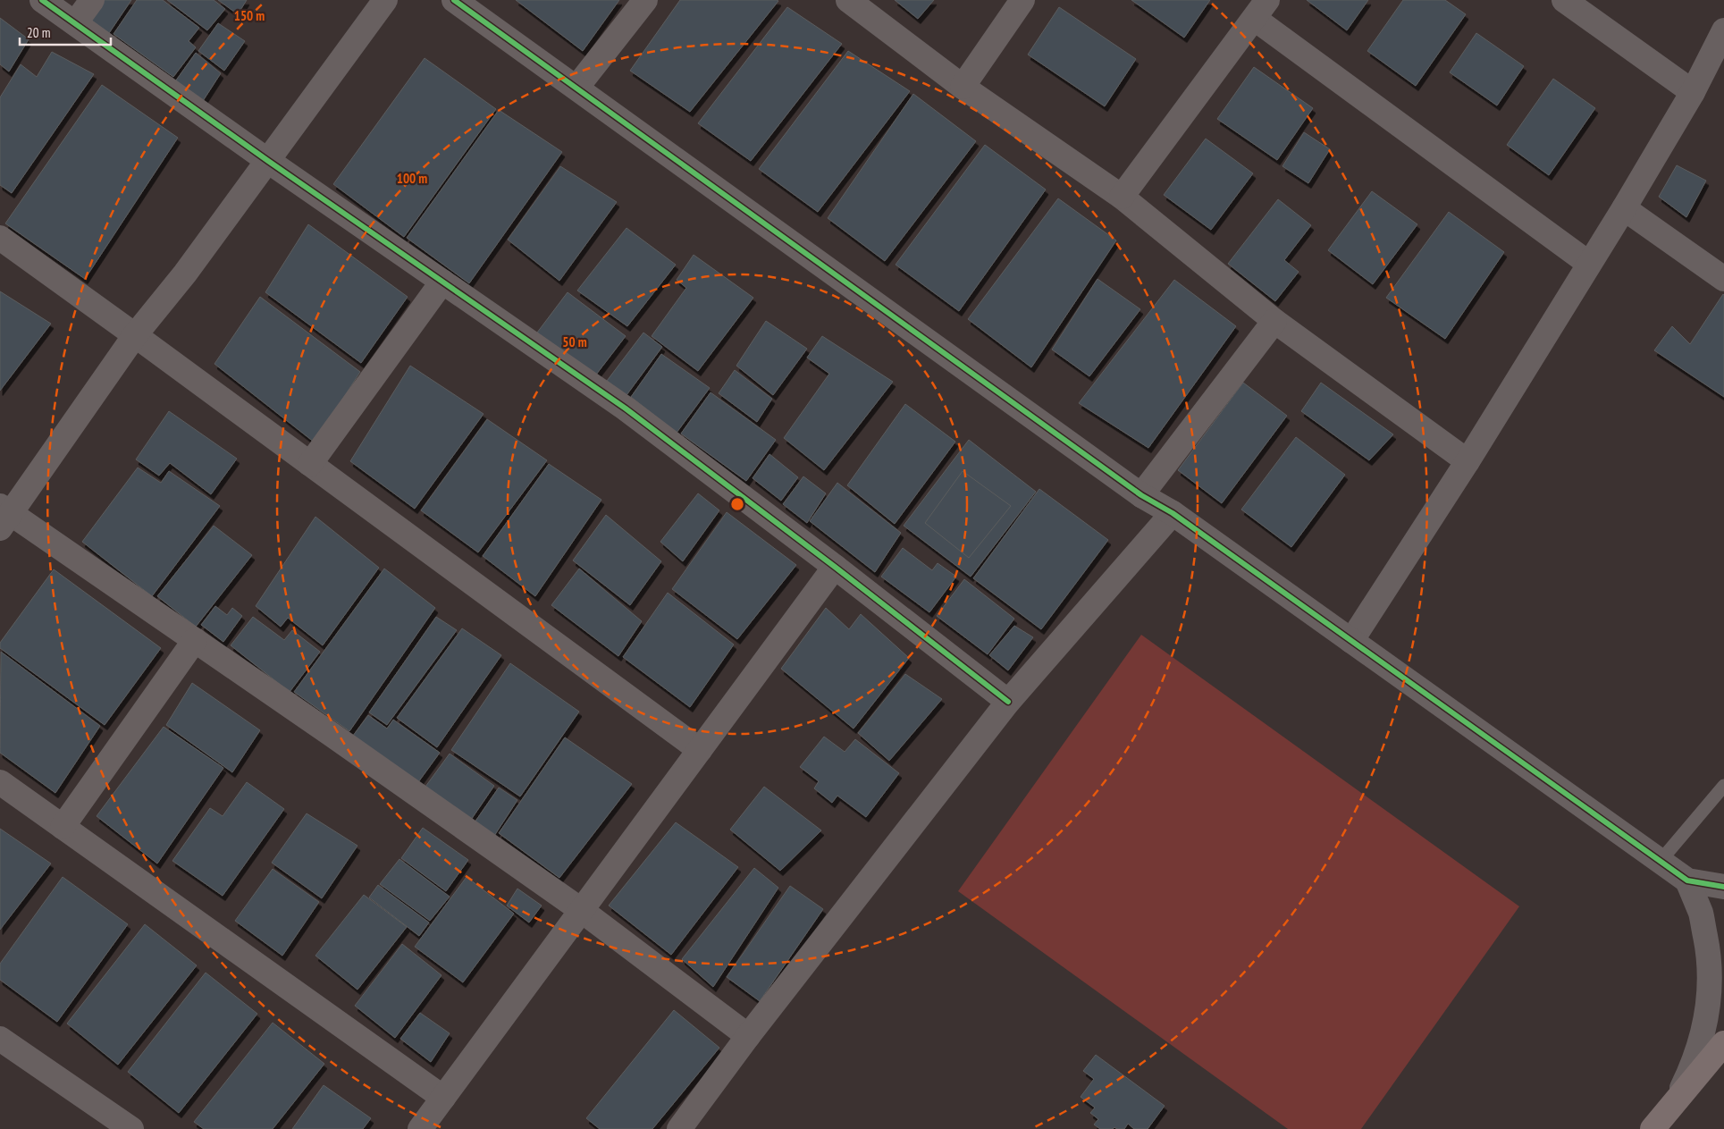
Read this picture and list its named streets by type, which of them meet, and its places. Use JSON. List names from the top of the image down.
{
  "scale_bar": "20 m",
  "rings": ["150 m", "100 m", "50 m"]
}
